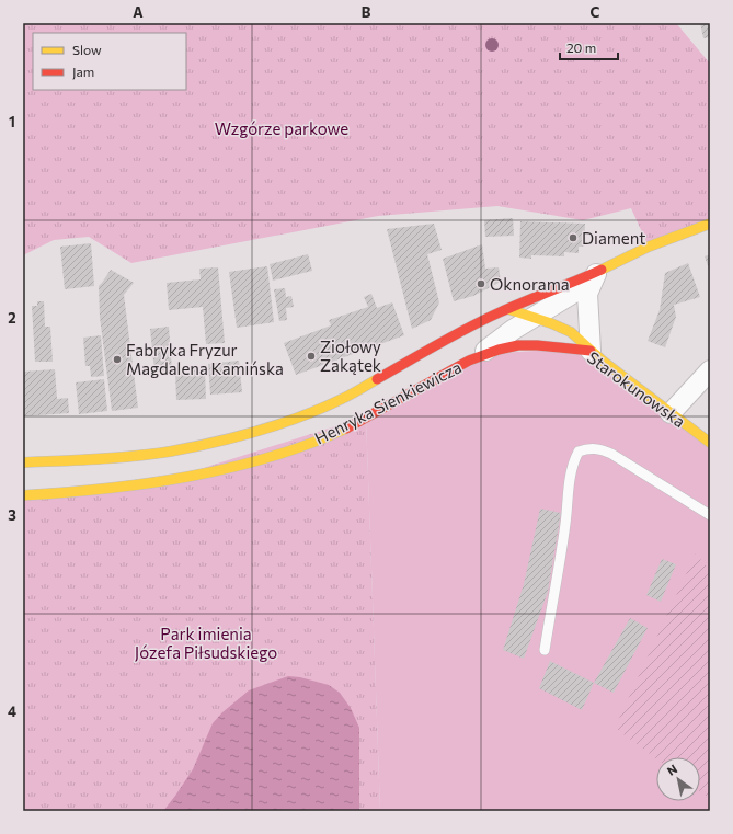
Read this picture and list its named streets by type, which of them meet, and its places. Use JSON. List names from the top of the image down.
{
  "streets": {
    "street": ["Starokunowska", "Henryka Sienkiewicza"]
  },
  "crossings": [
    ["Starokunowska", "Henryka Sienkiewicza"]
  ],
  "parks": ["Wzgórze parkowe", "Park imienia Józefa Piłsudskiego"],
  "places": [
    "Diament",
    "Oknorama",
    "Ziołowy Zakątek",
    "Fabryka Fryzur Magdalena Kamińska"
  ],
  "legend": ["Slow", "Jam"],
  "scale_bar": "20 m",
  "north": "top left",
  "grid": {
    "columns": ["A", "B", "C"],
    "rows": [
      "1",
      "2",
      "3",
      "4"
    ]
  }
}
